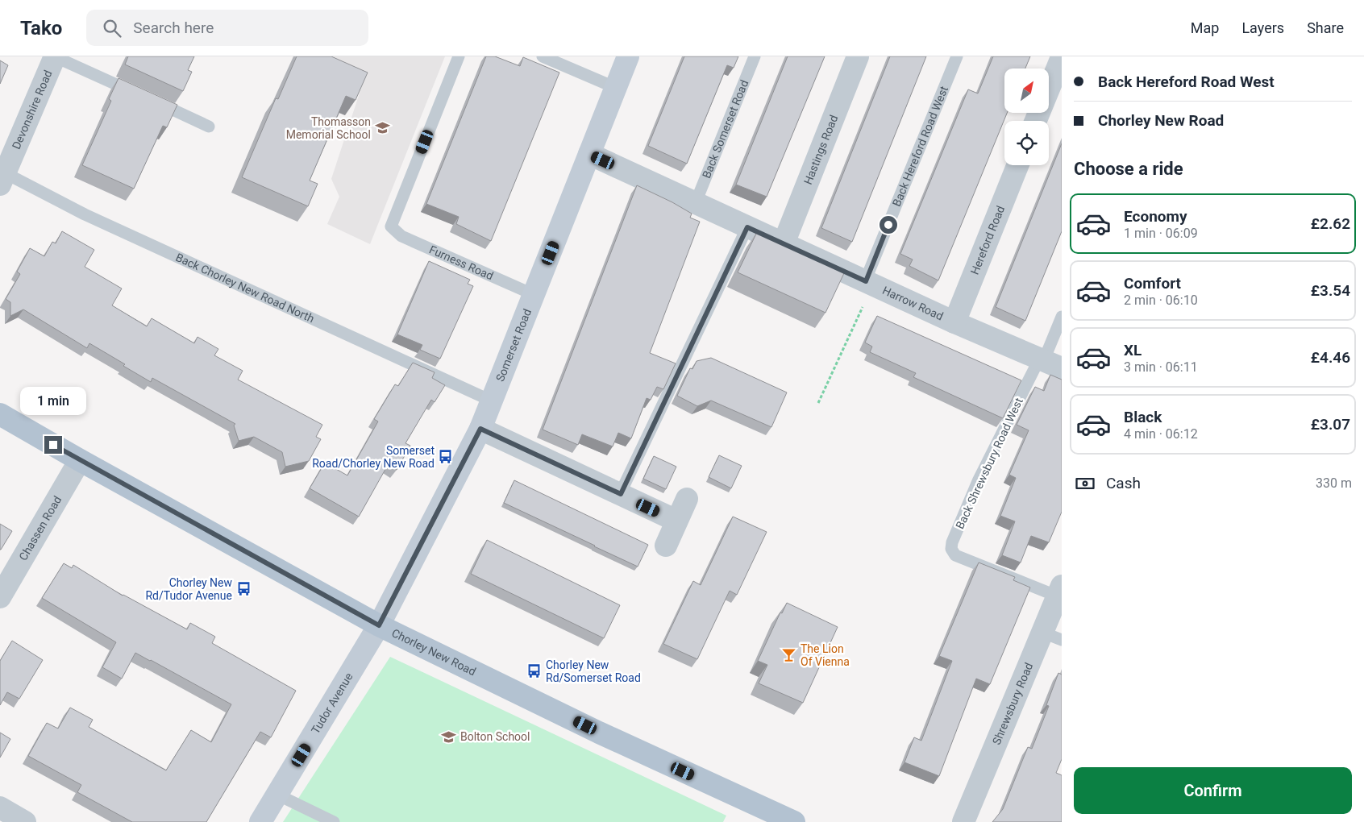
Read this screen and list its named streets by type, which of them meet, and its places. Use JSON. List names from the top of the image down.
{
  "streets": {
    "main road": ["Chorley New Road"],
    "street": [
      "Devonshire Road",
      "Hastings Road",
      "Hereford Road",
      "Harrow Road",
      "Somerset Road",
      "Chassen Road",
      "Tudor Avenue",
      "Shrewsbury Road"
    ],
    "lane": [
      "Back Somerset Road",
      "Back Hereford Road West",
      "Furness Road",
      "Back Chorley New Road North",
      "Back Shrewsbury Road West"
    ]
  },
  "crossings": [
    ["Devonshire Road", "Back Chorley New Road North"],
    ["Back Somerset Road", "Harrow Road"],
    ["Back Hereford Road West", "Harrow Road"],
    ["Hastings Road", "Harrow Road"],
    ["Hereford Road", "Harrow Road"],
    ["Furness Road", "Somerset Road"],
    ["Back Chorley New Road North", "Somerset Road"],
    ["Harrow Road", "Somerset Road"],
    ["Harrow Road", "Back Shrewsbury Road West"],
    ["Somerset Road", "Chorley New Road"],
    ["Somerset Road", "Tudor Avenue"],
    ["Back Shrewsbury Road West", "Shrewsbury Road"],
    ["Chassen Road", "Chorley New Road"],
    ["Chorley New Road", "Tudor Avenue"]
  ],
  "places": {
    "school or university": ["Thomasson Memorial School", "Bolton School"],
    "bus stop": ["Somerset Road/Chorley New Road", "Chorley New Rd/Tudor Avenue", "Chorley New Rd/Somerset Road"],
    "bar": ["The Lion Of Vienna"]
  },
  "north": "top right",
  "page": {
    "header": "Tako",
    "search": "Search here",
    "nav": ["Map", "Layers", "Share"],
    "banner": ["Back Hereford Road West", "Chorley New Road"],
    "heading": "Choose a ride",
    "list": [
      {
        "name": "Economy",
        "note": "1 min · 06:09",
        "value": "£2.62"
      },
      {
        "name": "Comfort",
        "note": "2 min · 06:10",
        "value": "£3.54"
      },
      {
        "name": "XL",
        "note": "3 min · 06:11",
        "value": "£4.46"
      },
      {
        "name": "Black",
        "note": "4 min · 06:12",
        "value": "£3.07"
      }
    ],
    "bubble": "1 min",
    "pay": ["Cash", "330 m"],
    "buttons": "Confirm"
  }
}
